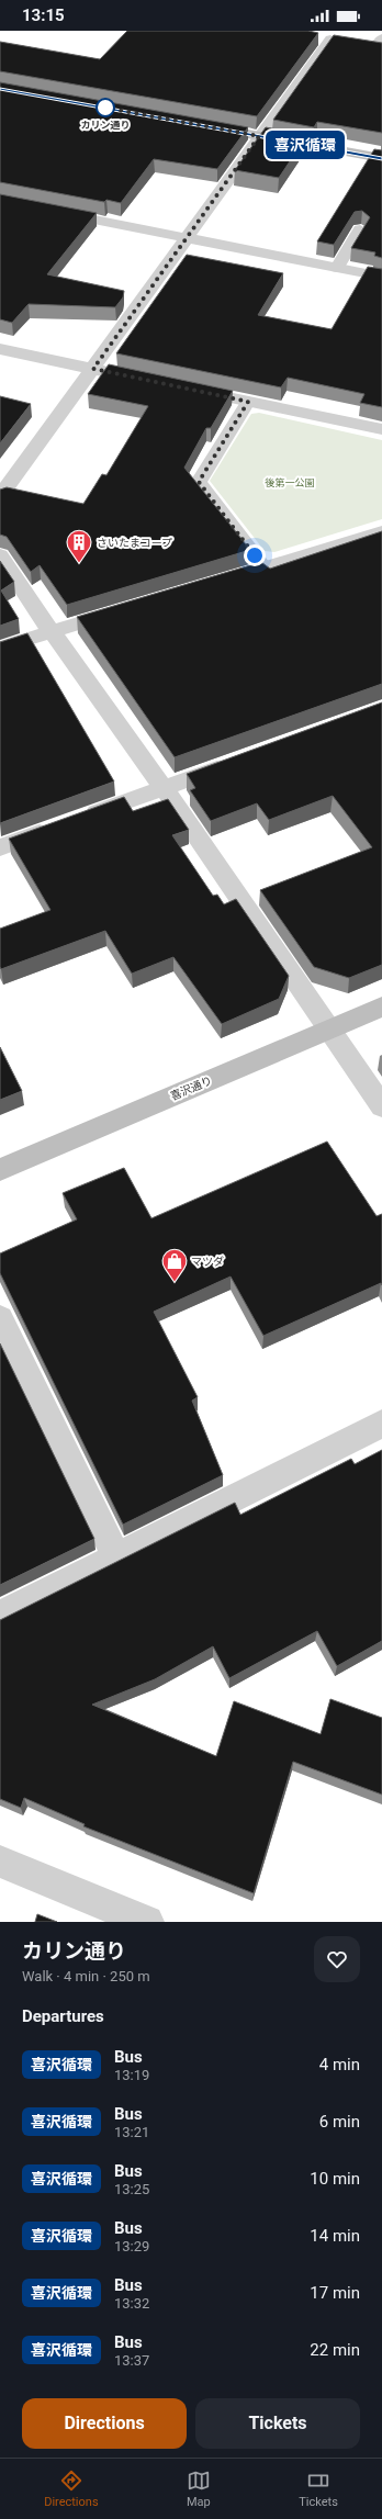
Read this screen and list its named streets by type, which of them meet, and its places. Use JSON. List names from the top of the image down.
{
  "streets": {
    "street": ["喜沢通り"]
  },
  "parks": ["後第一公園"],
  "places": {
    "other": ["カリン通り"],
    "building": ["さいたまコープ"],
    "shop": ["マツダ"]
  },
  "lines": ["bus line 喜沢循環"],
  "page": {
    "status": "13:15",
    "on_map": "喜沢循環",
    "heading": [
      ["カリン通り", "Walk · 4 min · 250 m"],
      "Departures"
    ],
    "list": [
      {
        "mark": "喜沢循環",
        "name": "Bus",
        "note": "13:19",
        "value": "4 min"
      },
      {
        "mark": "喜沢循環",
        "name": "Bus",
        "note": "13:21",
        "value": "6 min"
      },
      {
        "mark": "喜沢循環",
        "name": "Bus",
        "note": "13:25",
        "value": "10 min"
      },
      {
        "mark": "喜沢循環",
        "name": "Bus",
        "note": "13:29",
        "value": "14 min"
      },
      {
        "mark": "喜沢循環",
        "name": "Bus",
        "note": "13:32",
        "value": "17 min"
      },
      {
        "mark": "喜沢循環",
        "name": "Bus",
        "note": "13:37",
        "value": "22 min"
      }
    ],
    "buttons": ["Directions", "Tickets"],
    "tabs": ["Directions", "Map", "Tickets"]
  }
}
